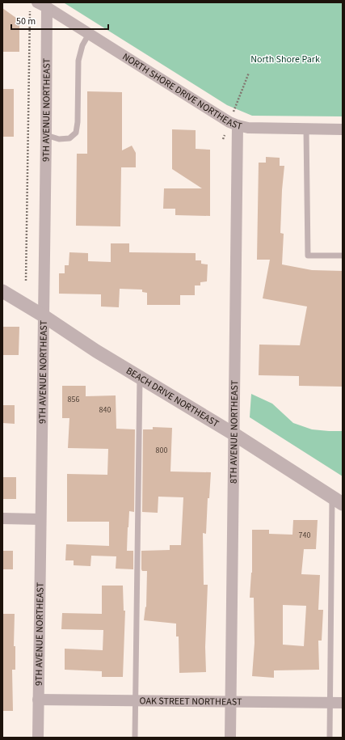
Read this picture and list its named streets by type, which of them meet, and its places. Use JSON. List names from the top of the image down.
{
  "streets": {
    "street": [
      "NORTH SHORE DRIVE NORTHEAST",
      "9TH AVENUE NORTHEAST",
      "BEACH DRIVE NORTHEAST",
      "8TH AVENUE NORTHEAST",
      "OAK STREET NORTHEAST"
    ]
  },
  "crossings": [
    ["NORTH SHORE DRIVE NORTHEAST", "9TH AVENUE NORTHEAST"],
    ["NORTH SHORE DRIVE NORTHEAST", "8TH AVENUE NORTHEAST"],
    ["9TH AVENUE NORTHEAST", "BEACH DRIVE NORTHEAST"],
    ["9TH AVENUE NORTHEAST", "OAK STREET NORTHEAST"],
    ["BEACH DRIVE NORTHEAST", "8TH AVENUE NORTHEAST"],
    ["8TH AVENUE NORTHEAST", "OAK STREET NORTHEAST"]
  ],
  "parks": ["North Shore Park"],
  "house_numbers": [
    "856",
    "840",
    "800",
    "740"
  ],
  "scale_bar": "50 m"
}
